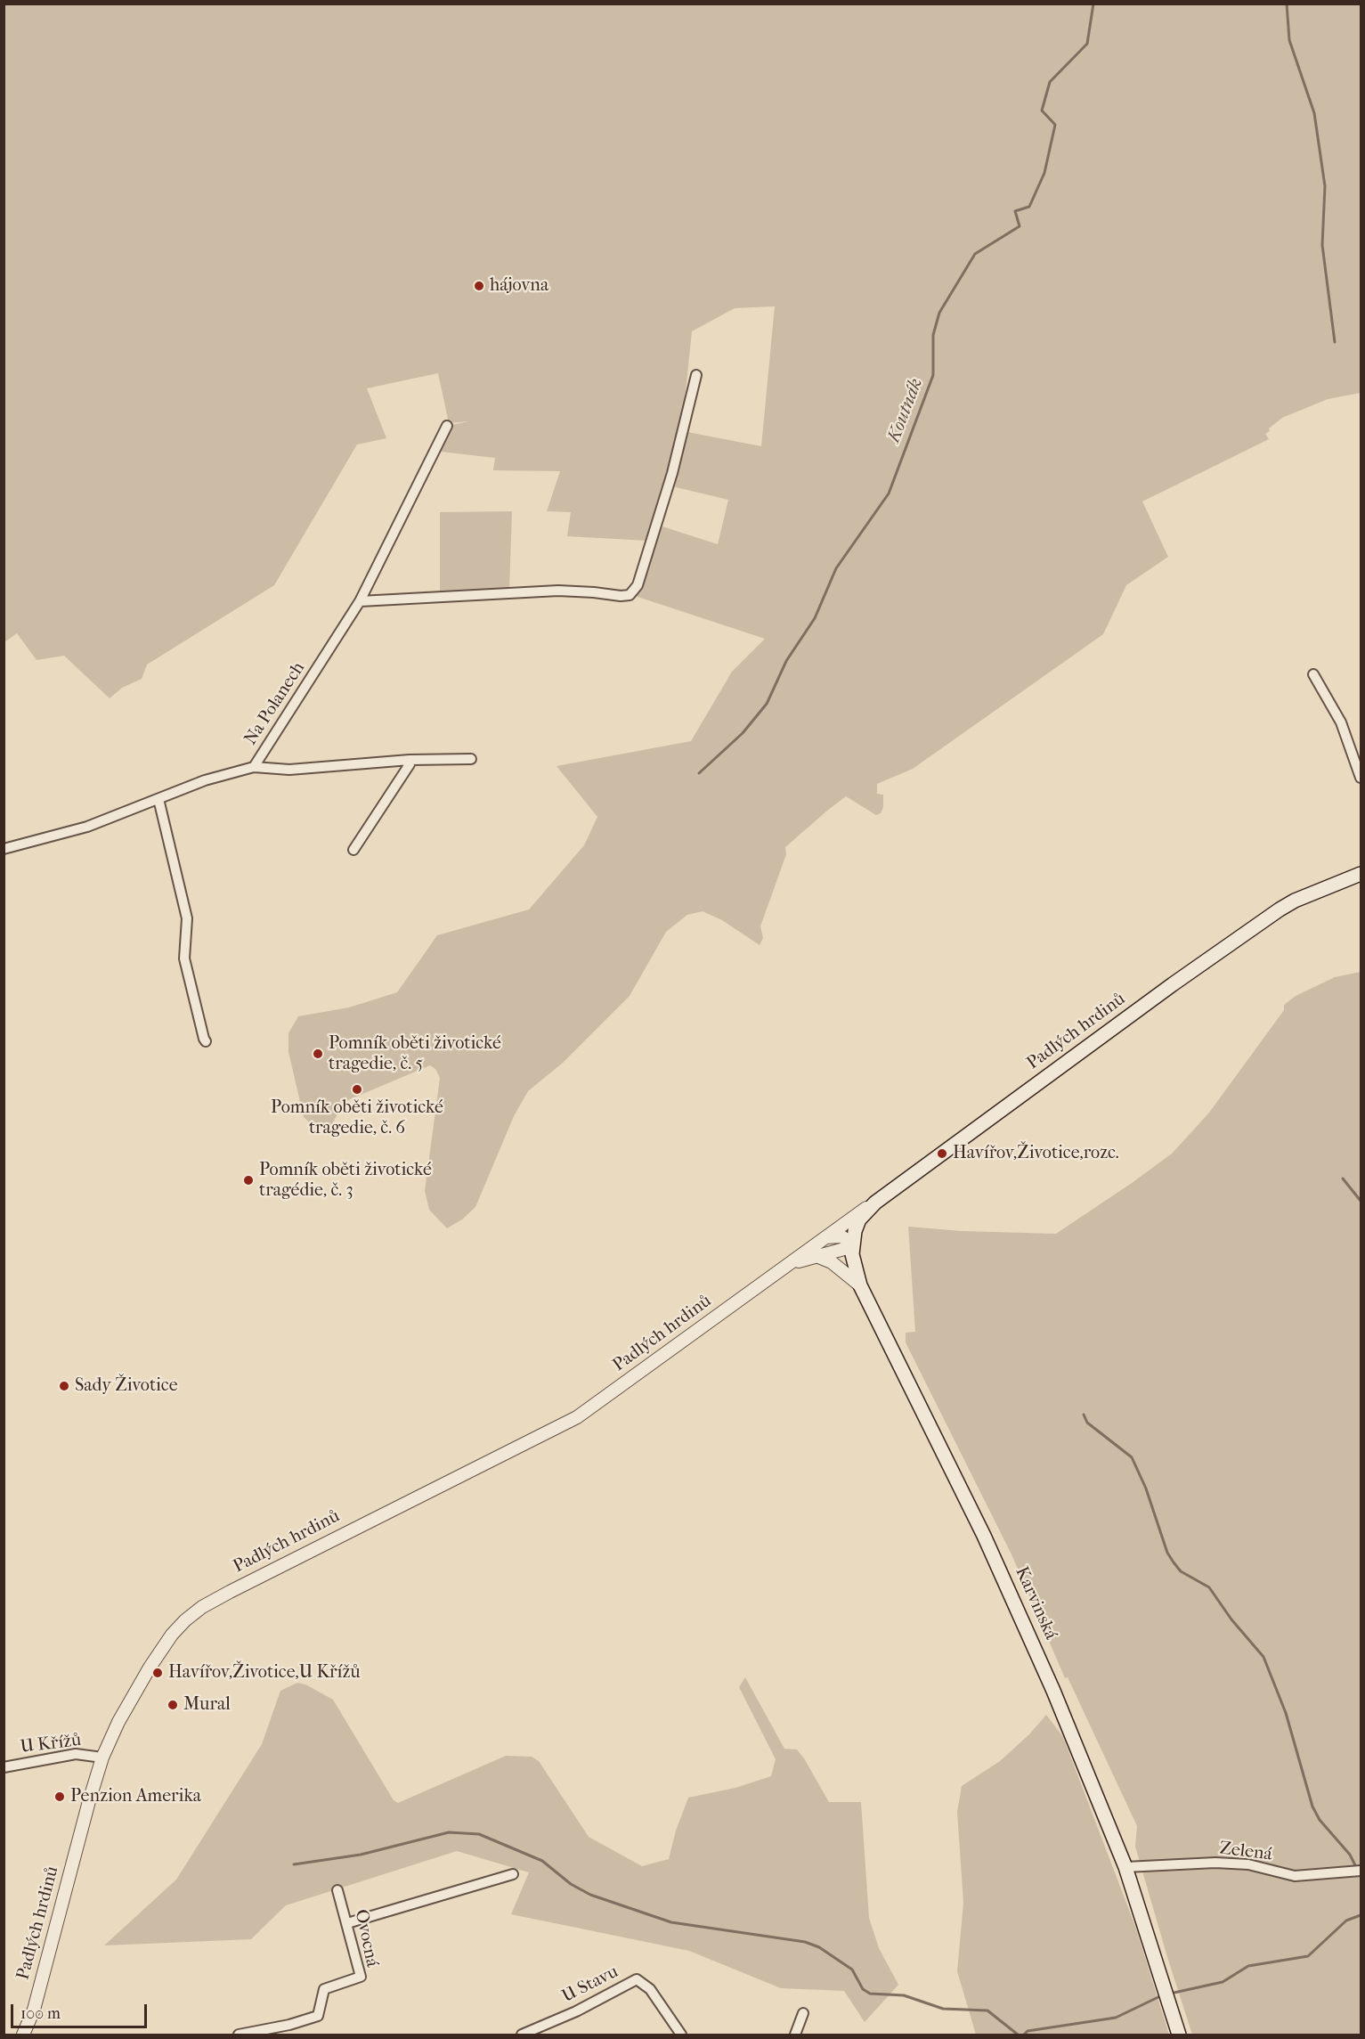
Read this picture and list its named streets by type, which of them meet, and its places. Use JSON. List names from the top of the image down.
{
  "streets": {
    "main road": ["Padlých hrdinů", "Karvinská"],
    "street": [
      "Na Polanech",
      "U Křížů",
      "Zelená",
      "Ovocná",
      "U Stavu"
    ]
  },
  "crossings": [
    ["Padlých hrdinů", "Karvinská"],
    ["Padlých hrdinů", "U Křížů"],
    ["Karvinská", "Zelená"]
  ],
  "water": ["Koutnák"],
  "places": [
    "hájovna",
    "Pomník oběti životické tragedie, č. 5",
    "Pomník oběti životické tragedie, č. 6",
    "Havířov,Životice,rozc.",
    "Pomník oběti životické tragédie, č. 3",
    "Sady Životice",
    "Havířov,Životice,U Křížů",
    "Mural",
    "Penzion Amerika"
  ],
  "scale_bar": "100 m"
}
